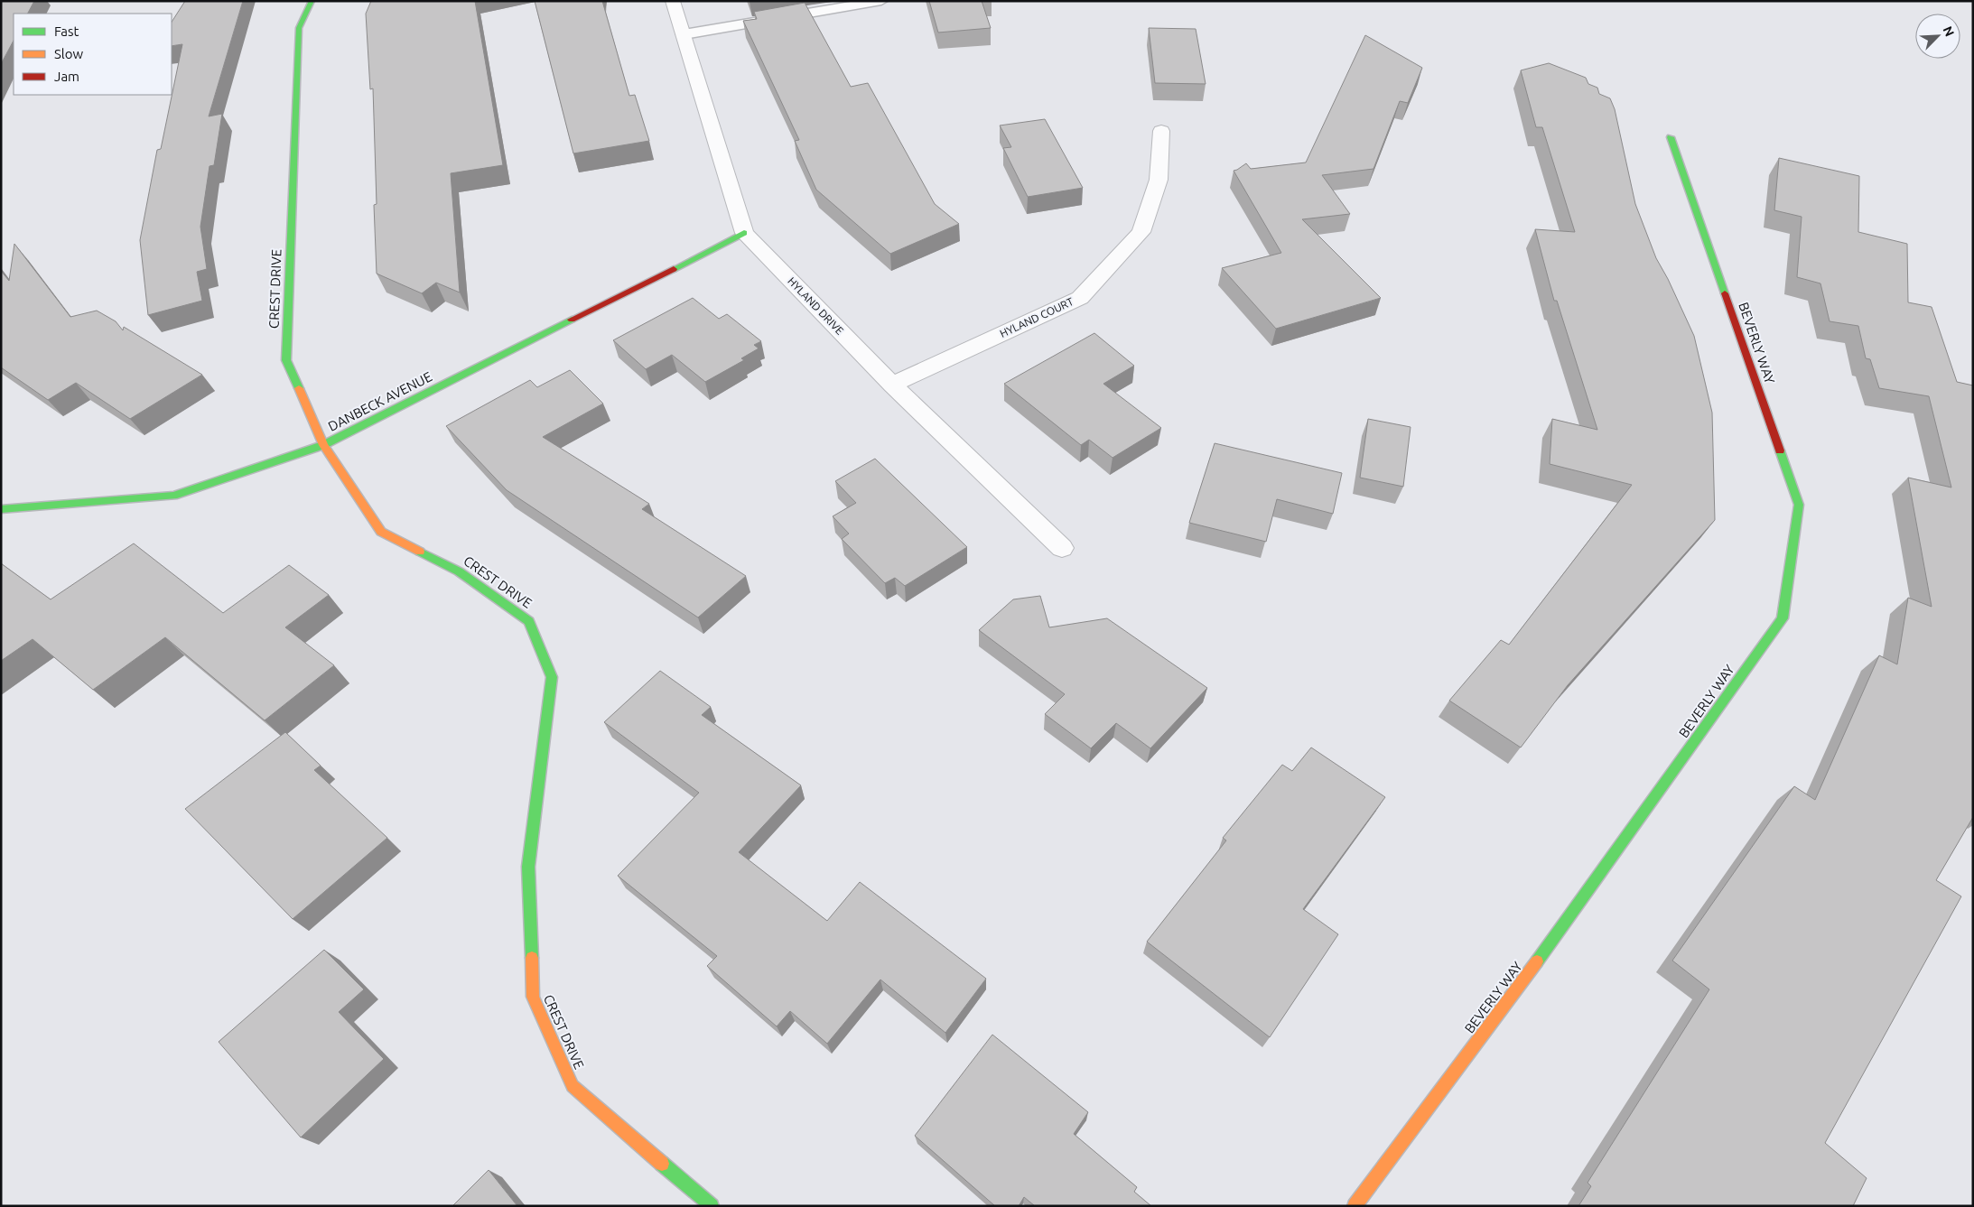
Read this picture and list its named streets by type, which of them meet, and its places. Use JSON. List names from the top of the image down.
{
  "streets": {
    "street": [
      "CREST DRIVE",
      "HYLAND DRIVE",
      "HYLAND COURT",
      "BEVERLY WAY",
      "DANBECK AVENUE"
    ]
  },
  "crossings": [
    ["CREST DRIVE", "DANBECK AVENUE"],
    ["HYLAND DRIVE", "HYLAND COURT"],
    ["HYLAND DRIVE", "DANBECK AVENUE"]
  ],
  "legend": ["Fast", "Slow", "Jam"],
  "north": "top right"
}
